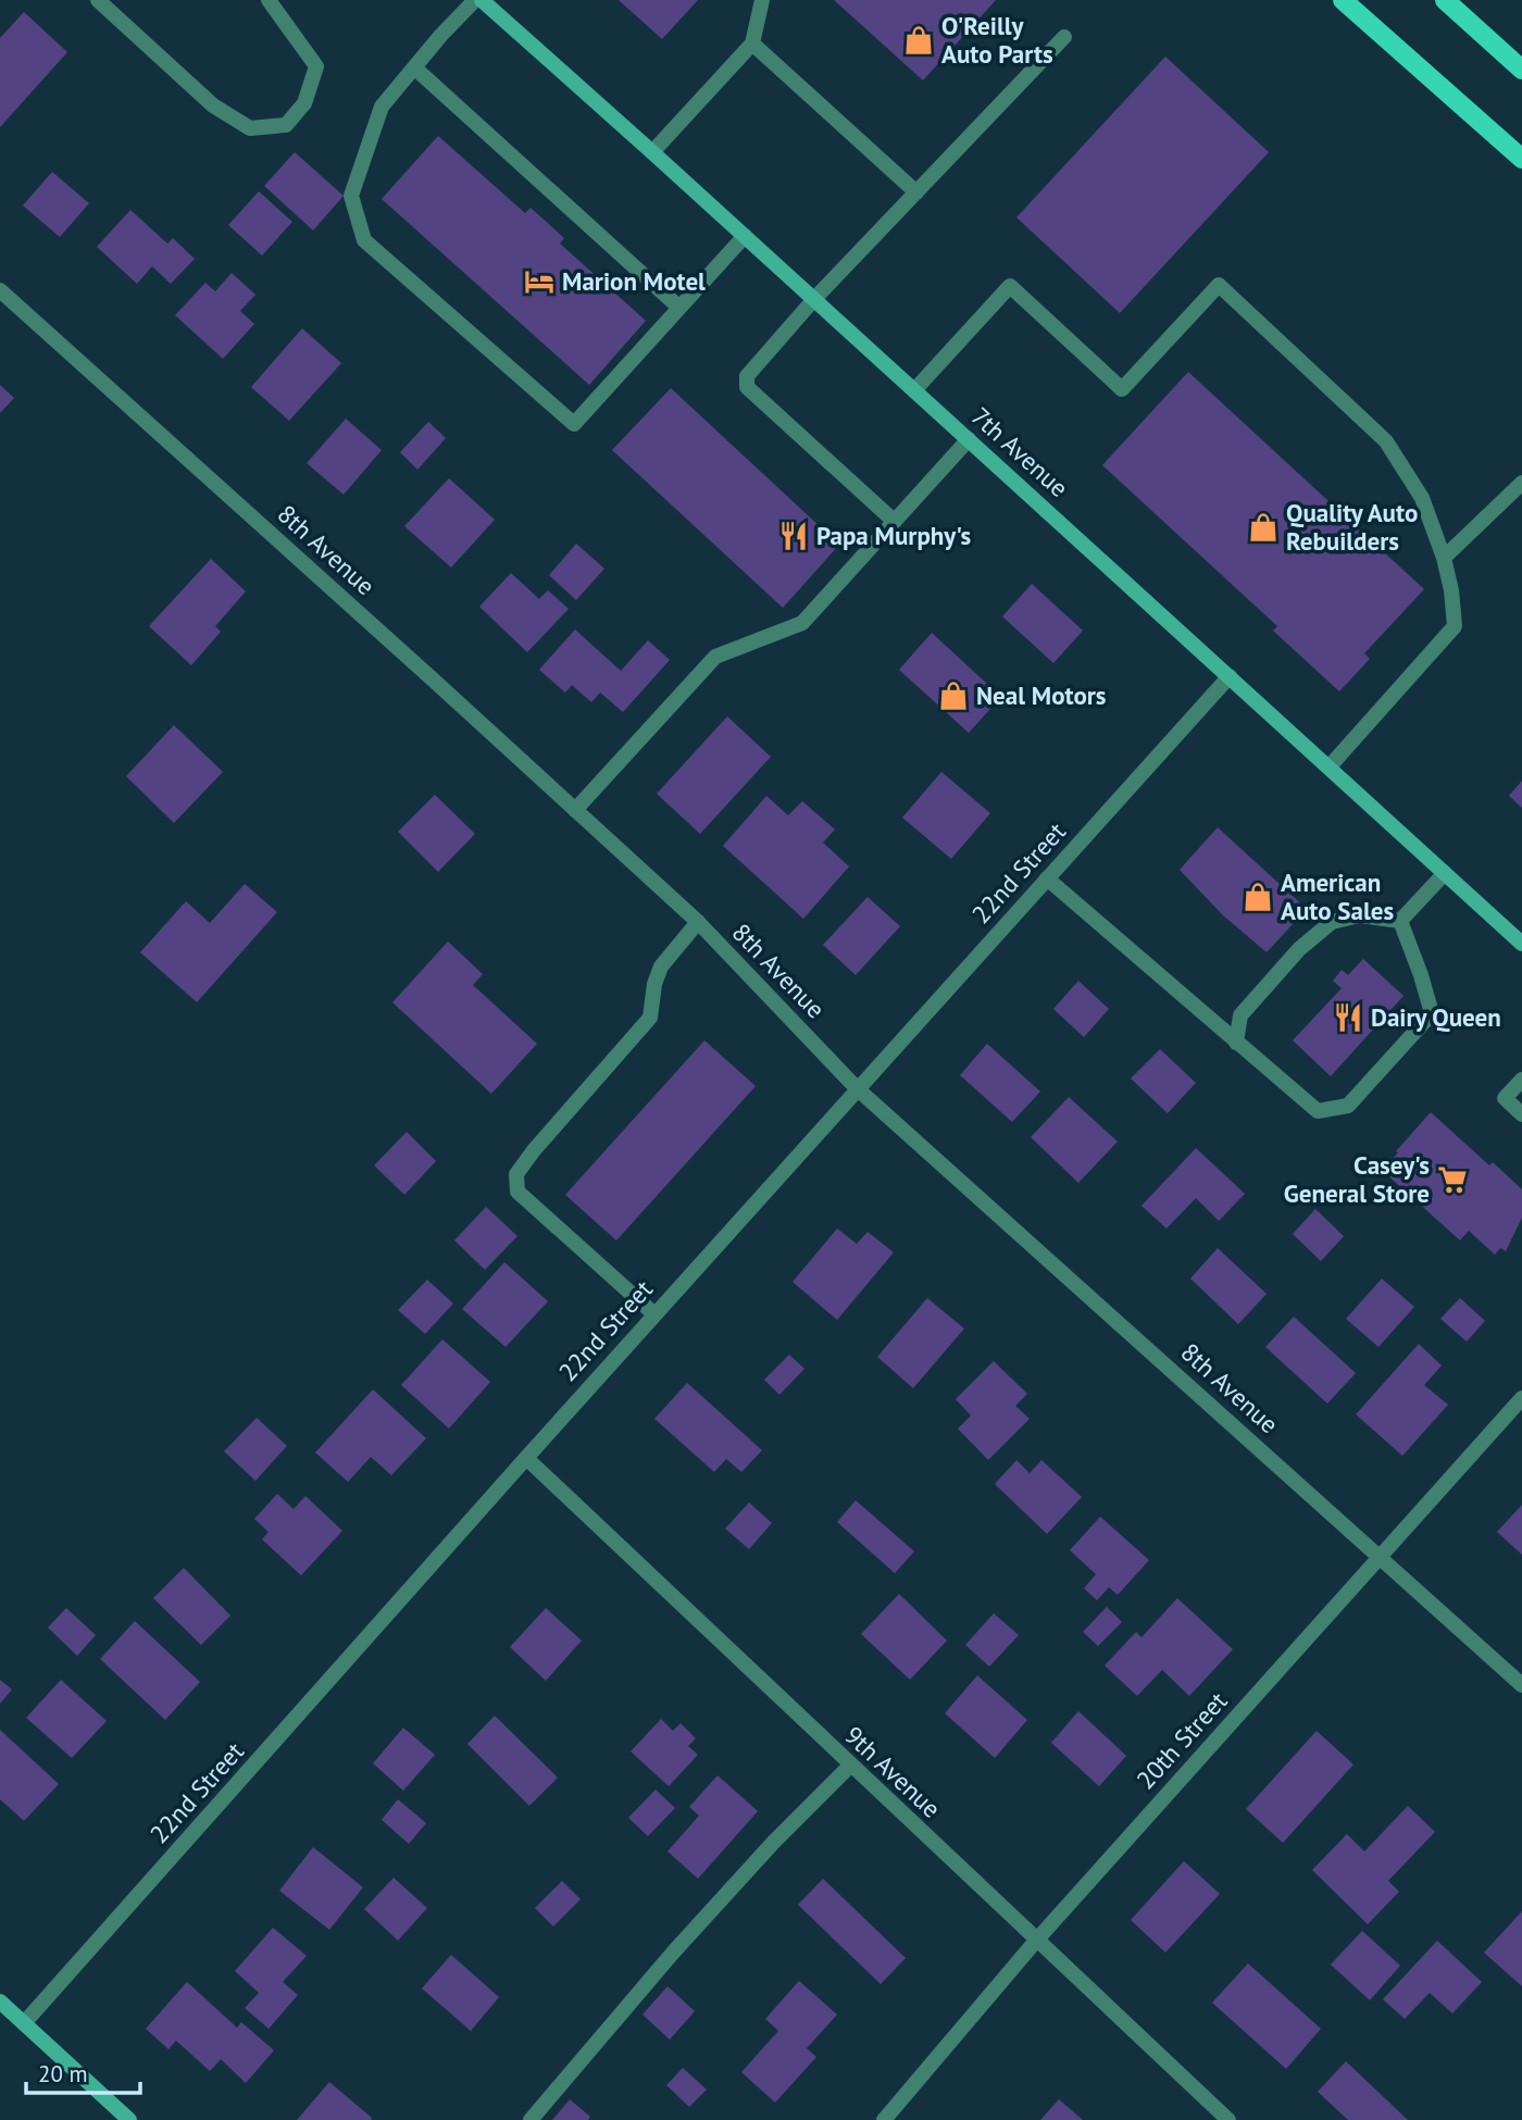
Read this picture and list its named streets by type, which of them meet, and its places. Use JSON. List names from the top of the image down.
{
  "streets": {
    "main road": ["7th Avenue"],
    "street": [
      "8th Avenue",
      "22nd Street",
      "20th Street",
      "9th Avenue"
    ]
  },
  "crossings": [
    ["7th Avenue", "22nd Street"],
    ["8th Avenue", "22nd Street"],
    ["8th Avenue", "20th Street"],
    ["22nd Street", "9th Avenue"],
    ["20th Street", "9th Avenue"]
  ],
  "places": {
    "shop": [
      "O'Reilly Auto Parts",
      "Quality Auto Rebuilders",
      "Neal Motors",
      "American Auto Sales"
    ],
    "hotel": ["Marion Motel"],
    "restaurant": ["Papa Murphy's", "Dairy Queen"],
    "supermarket": ["Casey's General Store"]
  },
  "scale_bar": "20 m"
}
